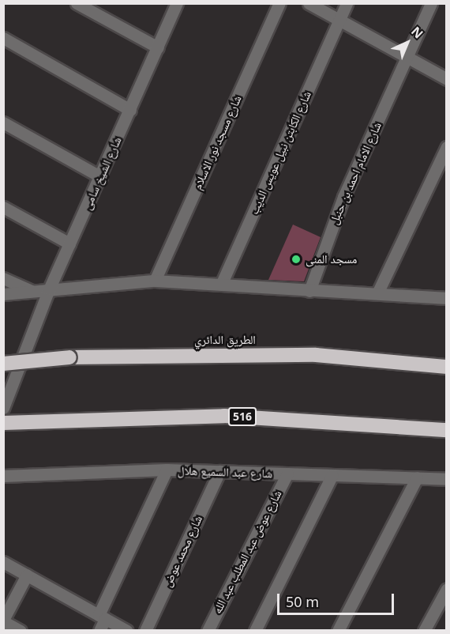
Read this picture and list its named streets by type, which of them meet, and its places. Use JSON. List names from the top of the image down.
{
  "streets": {
    "highway": ["الطريق الدائري", "516"],
    "street": [
      "شارع مسجد نور الاسلام",
      "شارع الكابتن نبيل عويس الديب",
      "شارع الشيخ سامى",
      "شارع الامام احمد بن حنبل",
      "شارع عبد السميع هلال",
      "شارع محمد عوض",
      "شارع عوض عبد المطلب عبد الله"
    ]
  },
  "crossings": [
    ["شارع عبد السميع هلال", "شارع محمد عوض"],
    ["شارع عبد السميع هلال", "شارع عوض عبد المطلب عبد الله"]
  ],
  "places": ["مسجد المنى"],
  "scale_bar": "50 m",
  "north": "top right"
}
